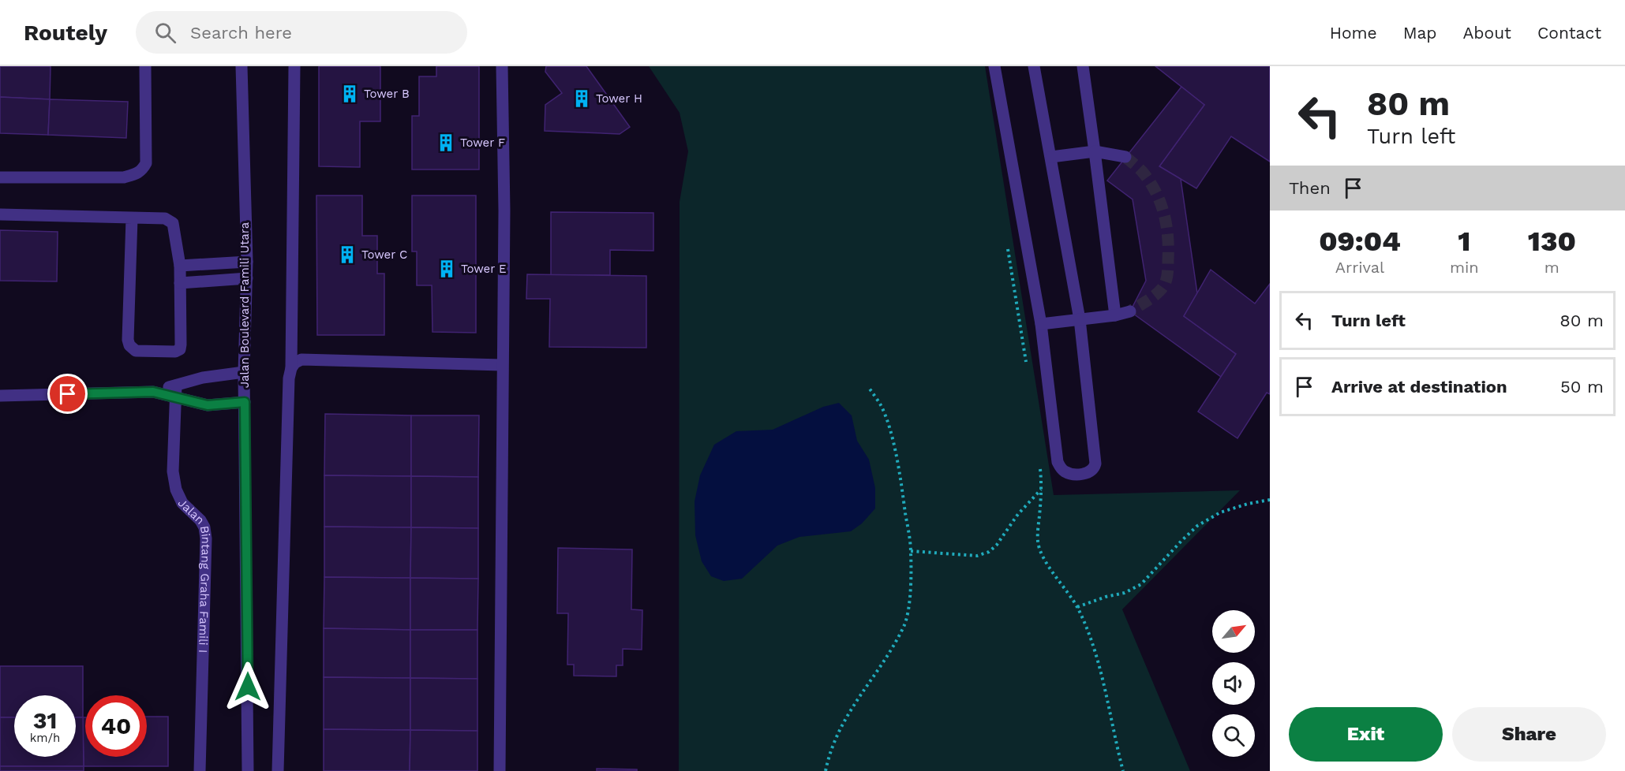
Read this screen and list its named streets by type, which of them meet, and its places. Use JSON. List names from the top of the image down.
{
  "streets": {
    "street": ["Jalan Boulevard Famili Utara", "Jalan Bintang Graha Famili I"]
  },
  "places": {
    "building": [
      "Tower B",
      "Tower H",
      "Tower F",
      "Tower C",
      "Tower E"
    ]
  },
  "north": "top right",
  "page": {
    "header": "Routely",
    "search": "Search here",
    "nav": [
      "Home",
      "Map",
      "About",
      "Contact"
    ],
    "turn": ["80 m", "Turn left"],
    "then": "Then",
    "eta": [
      "09:04",
      "Arrival",
      "1",
      "min",
      "130",
      "m"
    ],
    "list": [
      {
        "name": "Turn left",
        "value": "80 m"
      },
      {
        "name": "Arrive at destination",
        "value": "50 m"
      }
    ],
    "speed": "31 km/h",
    "limit": "40",
    "buttons": ["Exit", "Share"]
  }
}
